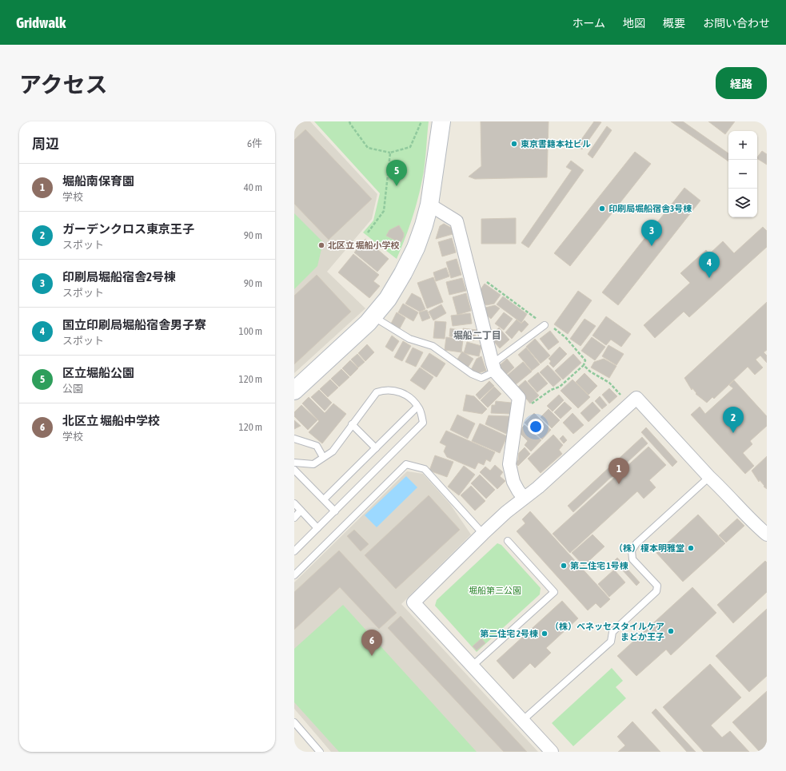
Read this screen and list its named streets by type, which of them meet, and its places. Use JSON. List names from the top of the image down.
{
  "districts": ["堀船二丁目"],
  "parks": ["堀船第三公園"],
  "places": [
    "東京書籍本社ビル",
    "印刷局堀船宿舎3号棟",
    "北区立 堀船小学校",
    "（株）榎本明雅堂",
    "第二住宅 1号棟",
    "（株）ベネッセスタイルケア まどか王子",
    "第二住宅 2号棟"
  ],
  "page": {
    "header": "Gridwalk",
    "nav": [
      "ホーム",
      "地図",
      "概要",
      "お問い合わせ"
    ],
    "title": "アクセス",
    "buttons": "経路",
    "heading": ["周辺", "6件"],
    "map_buttons": ["+", "−"],
    "pins": [
      "5",
      "3",
      "4",
      "2",
      "1",
      "6"
    ],
    "list": [
      {
        "mark": "1",
        "name": "堀船南保育園",
        "note": "学校",
        "value": "40 m"
      },
      {
        "mark": "2",
        "name": "ガーデンクロス東京王子",
        "note": "スポット",
        "value": "90 m"
      },
      {
        "mark": "3",
        "name": "印刷局堀船宿舎2号棟",
        "note": "スポット",
        "value": "90 m"
      },
      {
        "mark": "4",
        "name": "国立印刷局堀船宿舎男子寮",
        "note": "スポット",
        "value": "100 m"
      },
      {
        "mark": "5",
        "name": "区立堀船公園",
        "note": "公園",
        "value": "120 m"
      },
      {
        "mark": "6",
        "name": "北区立 堀船中学校",
        "note": "学校",
        "value": "120 m"
      }
    ]
  }
}
